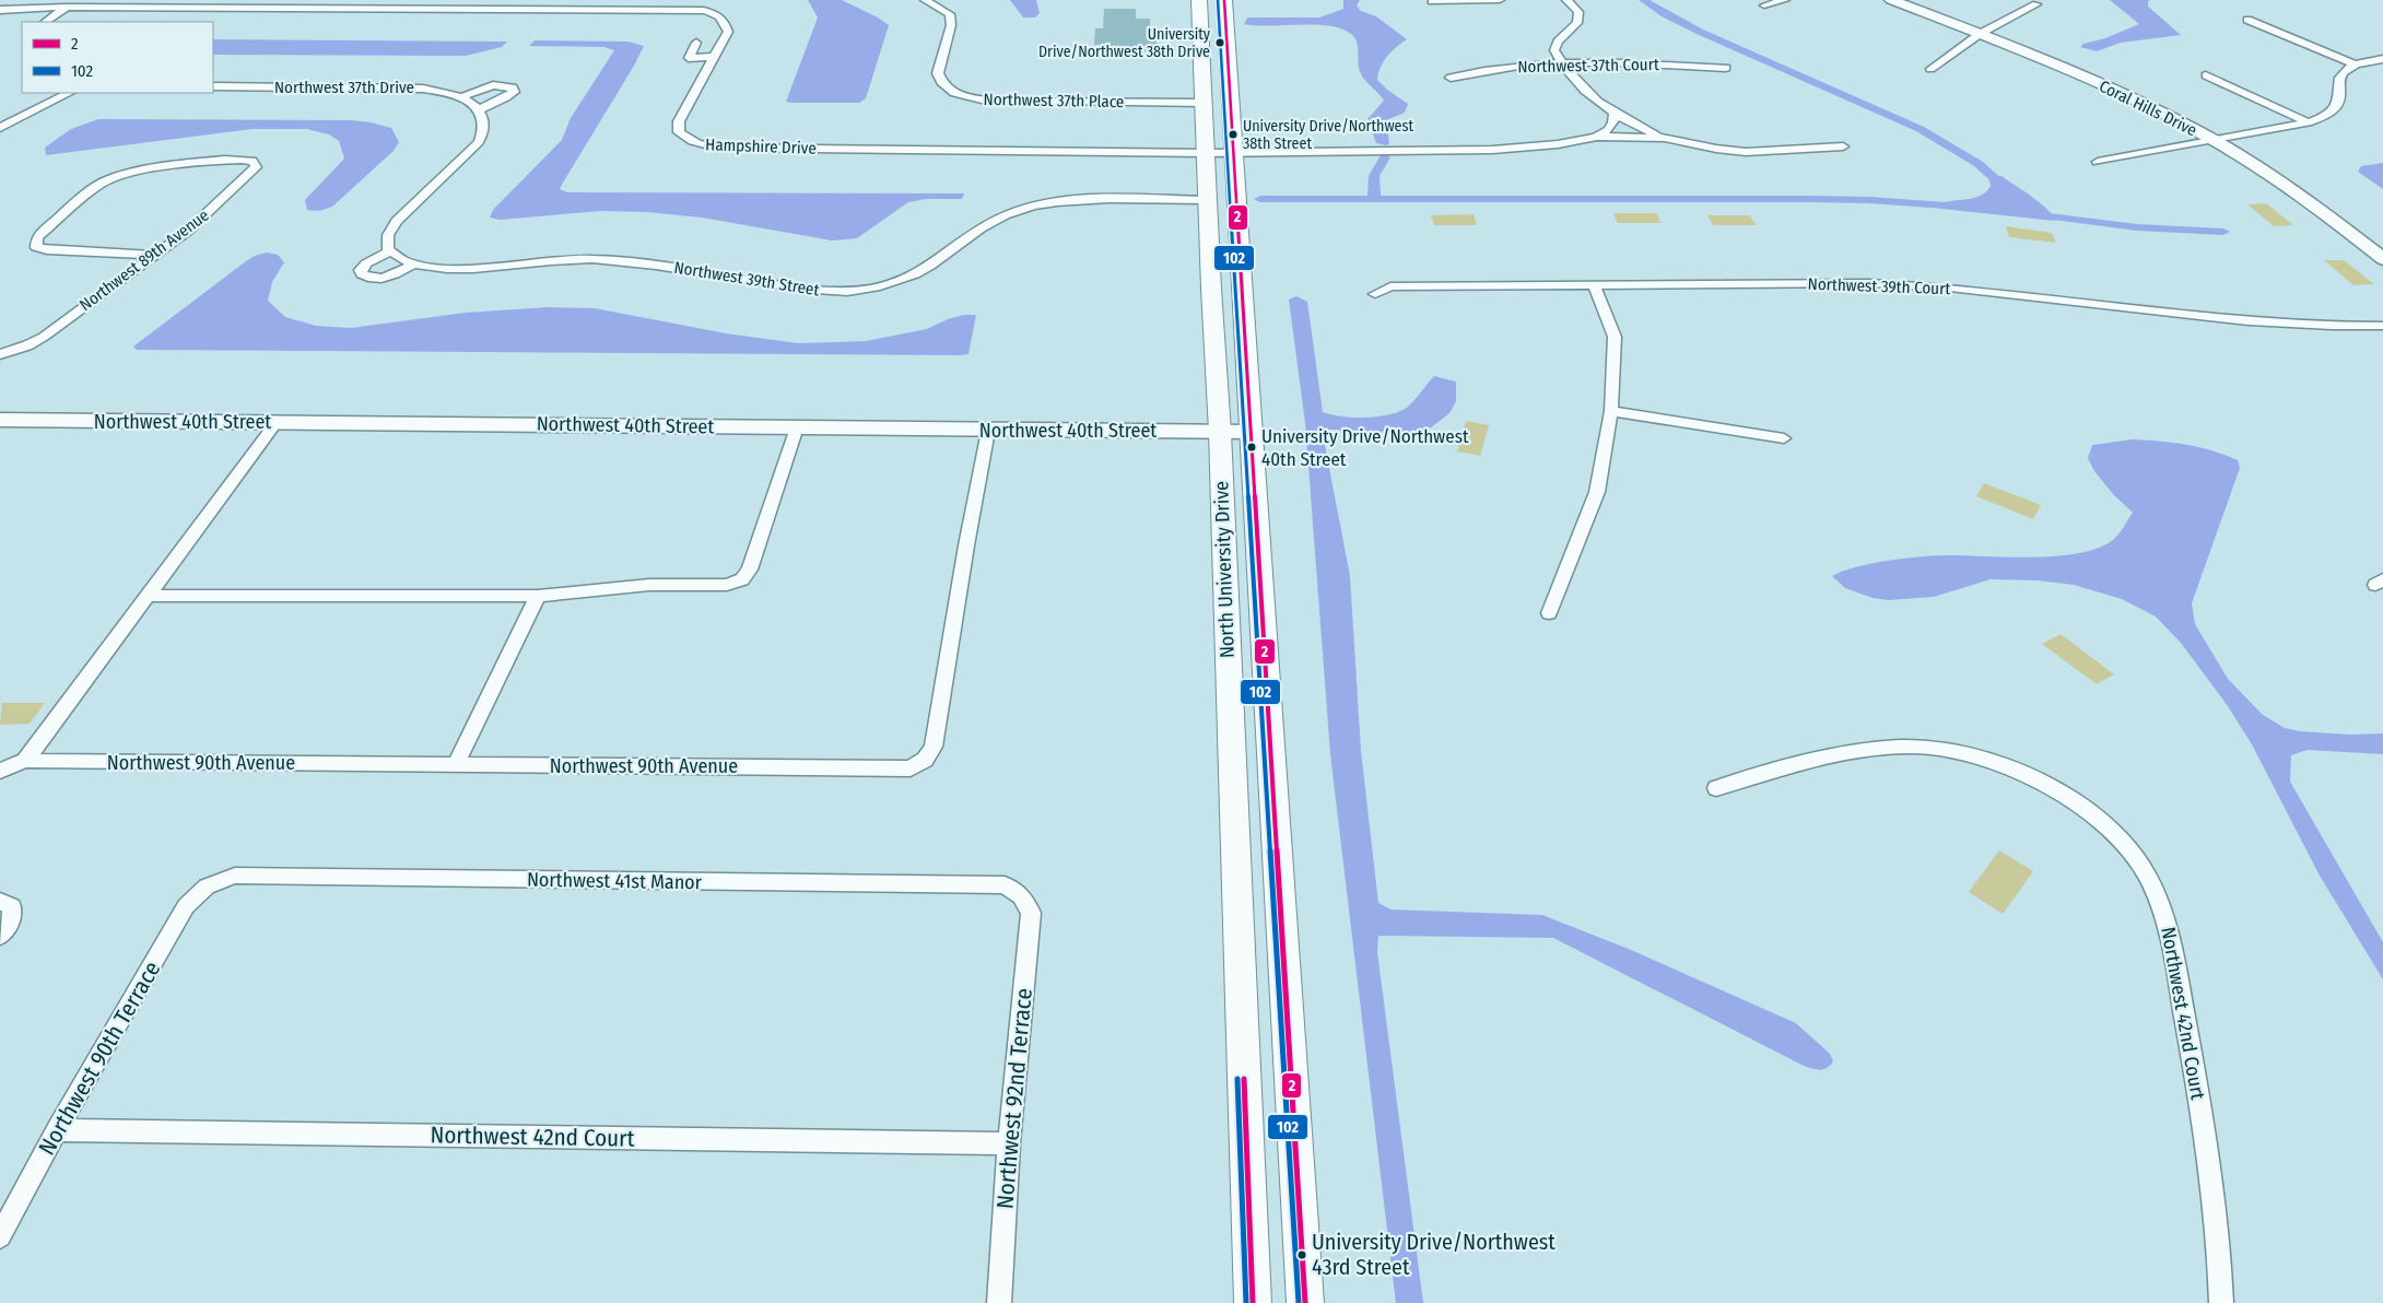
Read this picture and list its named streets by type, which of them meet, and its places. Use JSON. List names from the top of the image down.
{
  "streets": {
    "main road": ["North University Drive"],
    "street": [
      "Northwest 37th Court",
      "Northwest 37th Drive",
      "Northwest 37th Place",
      "Coral Hills Drive",
      "Hampshire Drive",
      "Northwest 89th Avenue",
      "Northwest 39th Street",
      "Northwest 39th Court",
      "Northwest 40th Street",
      "Northwest 90th Avenue",
      "Northwest 41st Manor",
      "Northwest 42nd Court",
      "Northwest 90th Terrace",
      "Northwest 92nd Terrace"
    ]
  },
  "crossings": [
    ["Northwest 37th Place", "North University Drive"],
    ["Hampshire Drive", "North University Drive"],
    ["Northwest 39th Street", "North University Drive"],
    ["Northwest 40th Street", "North University Drive"],
    ["Northwest 40th Street", "Northwest 90th Avenue"],
    ["Northwest 41st Manor", "Northwest 90th Terrace"],
    ["Northwest 41st Manor", "Northwest 92nd Terrace"],
    ["Northwest 42nd Court", "Northwest 90th Terrace"],
    ["Northwest 42nd Court", "Northwest 92nd Terrace"]
  ],
  "places": [
    "University Drive/Northwest 38th Drive",
    "University Drive/Northwest 38th Street",
    "University Drive/Northwest 40th Street",
    "University Drive/Northwest 43rd Street"
  ],
  "lines": ["transit line 2", "transit line 102"],
  "legend": ["2", "102"]
}
